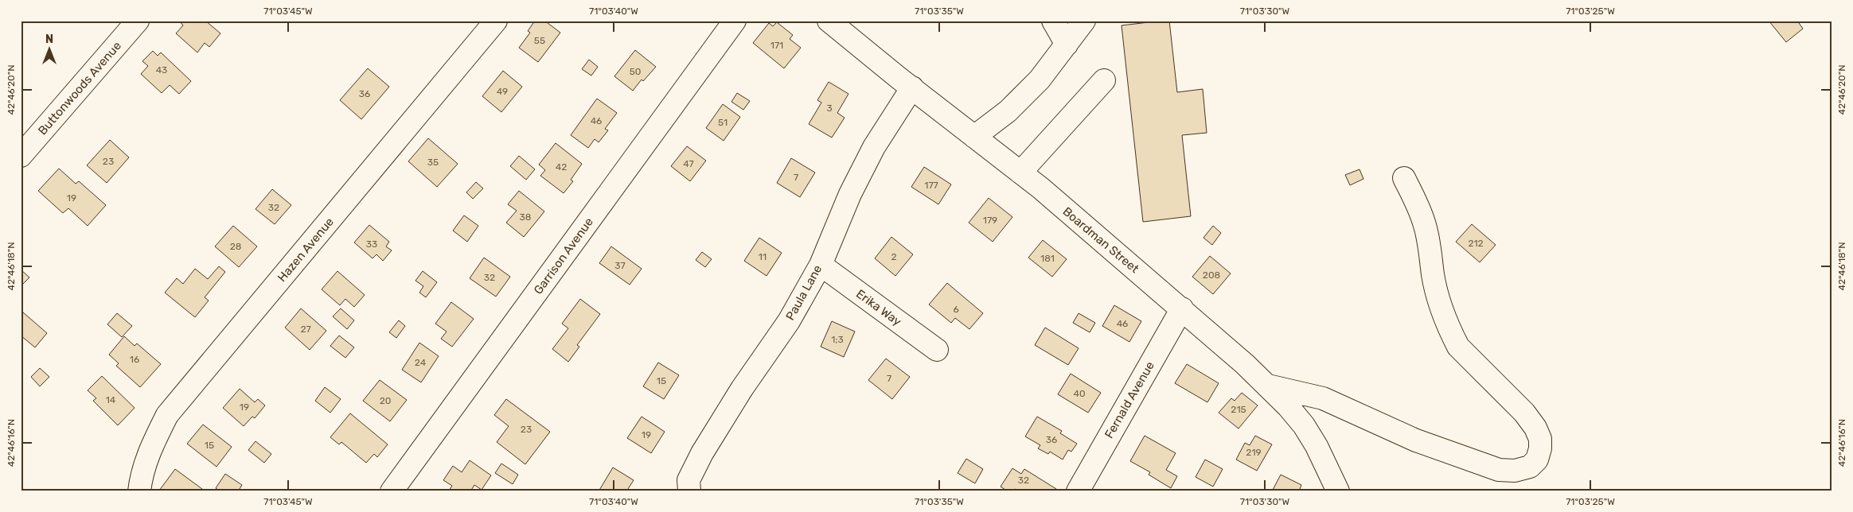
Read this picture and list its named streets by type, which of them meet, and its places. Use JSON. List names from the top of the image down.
{
  "streets": {
    "street": [
      "Buttonwoods Avenue",
      "Boardman Street",
      "Hazen Avenue",
      "Garrison Avenue",
      "Paula Lane",
      "Erika Way",
      "Fernald Avenue"
    ]
  },
  "crossings": [
    ["Boardman Street", "Paula Lane"],
    ["Boardman Street", "Fernald Avenue"],
    ["Paula Lane", "Erika Way"]
  ],
  "house_numbers": [
    "55",
    "171",
    "43",
    "50",
    "49",
    "36",
    "3",
    "46",
    "51",
    "23",
    "35",
    "47",
    "42",
    "7",
    "177",
    "19",
    "32",
    "38",
    "179",
    "212",
    "33",
    "28",
    "11",
    "2",
    "181",
    "37",
    "208",
    "32",
    "6",
    "46",
    "27",
    "1;3",
    "16",
    "24",
    "7",
    "15",
    "40",
    "14",
    "20",
    "19",
    "215",
    "23",
    "19",
    "36",
    "15",
    "219",
    "32"
  ],
  "north": "top",
  "coordinates": [
    "71°03'45\"W",
    "71°03'40\"W",
    "71°03'35\"W",
    "71°03'30\"W",
    "71°03'25\"W",
    "42°46'20\"N",
    "42°46'18\"N",
    "42°46'16\"N"
  ]
}
